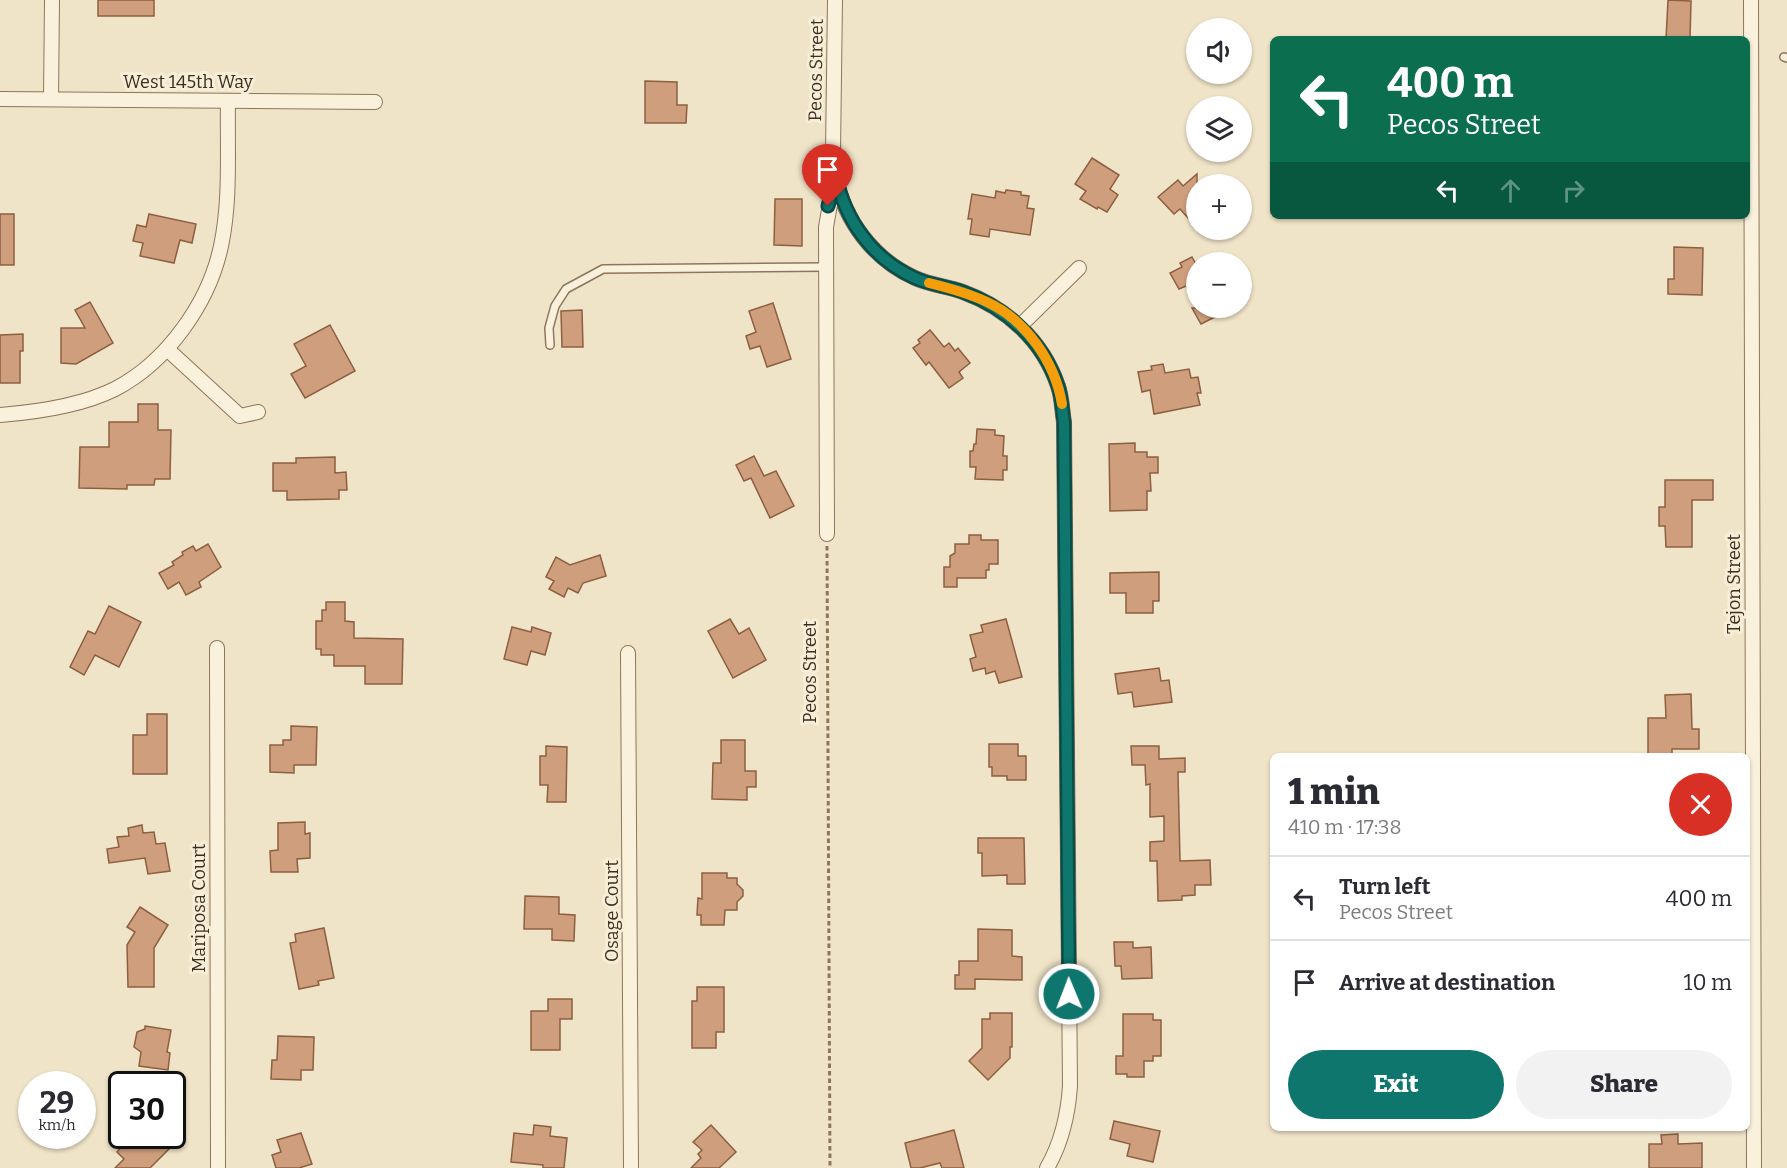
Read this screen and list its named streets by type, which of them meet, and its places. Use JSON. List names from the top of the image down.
{
  "streets": {
    "street": [
      "Pecos Street",
      "West 145th Way",
      "Tejon Street",
      "Mariposa Court",
      "Osage Court"
    ]
  },
  "page": {
    "map_buttons": ["+", "−"],
    "turn": ["400 m", "Pecos Street"],
    "heading": ["1 min", "410 m · 17:38"],
    "list": [
      {
        "name": "Turn left",
        "note": "Pecos Street",
        "value": "400 m"
      },
      {
        "name": "Arrive at destination",
        "value": "10 m"
      }
    ],
    "buttons": ["Exit", "Share"],
    "speed": "29 km/h",
    "limit": "30"
  }
}
